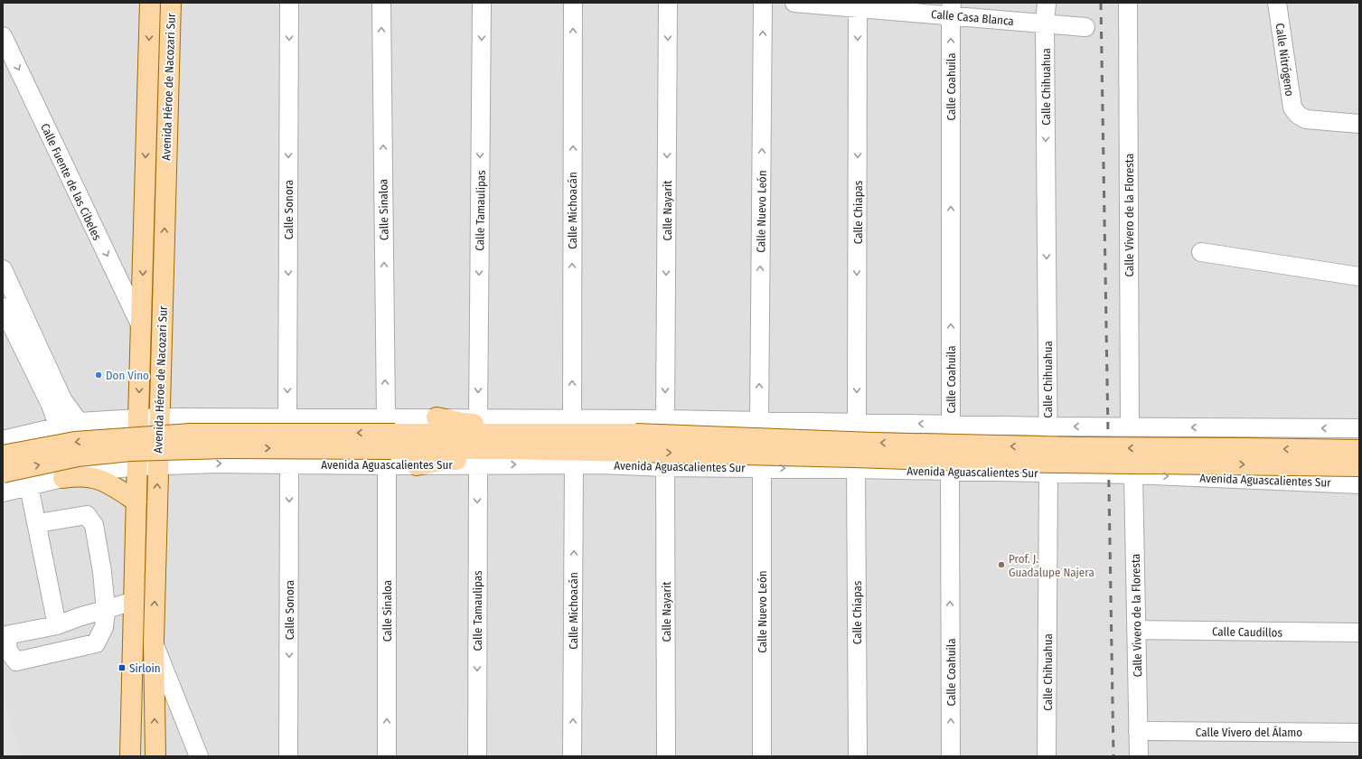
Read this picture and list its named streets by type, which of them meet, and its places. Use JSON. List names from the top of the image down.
{
  "streets": {
    "main road": ["Avenida Héroe de Nacozari Sur", "Avenida Aguascalientes Sur"],
    "street": [
      "Calle Casa Blanca",
      "Calle Nitrógeno",
      "Calle Coahuila",
      "Calle Chihuahua",
      "Calle Fuente de las Cibeles",
      "Calle Sonora",
      "Calle Sinaloa",
      "Calle Tamaulipas",
      "Calle Michoacán",
      "Calle Nayarit",
      "Calle Nuevo León",
      "Calle Chiapas",
      "Calle Vivero de la Floresta",
      "Calle Caudillos",
      "Calle Vivero del Álamo"
    ]
  },
  "crossings": [
    ["Calle Casa Blanca", "Calle Coahuila"],
    ["Calle Casa Blanca", "Calle Chihuahua"],
    ["Calle Casa Blanca", "Calle Chiapas"],
    ["Avenida Héroe de Nacozari Sur", "Calle Fuente de las Cibeles"],
    ["Avenida Héroe de Nacozari Sur", "Avenida Aguascalientes Sur"],
    ["Calle Coahuila", "Avenida Aguascalientes Sur"],
    ["Calle Chihuahua", "Avenida Aguascalientes Sur"],
    ["Calle Sonora", "Avenida Aguascalientes Sur"],
    ["Calle Sinaloa", "Avenida Aguascalientes Sur"],
    ["Calle Tamaulipas", "Avenida Aguascalientes Sur"],
    ["Calle Michoacán", "Avenida Aguascalientes Sur"],
    ["Calle Nayarit", "Avenida Aguascalientes Sur"],
    ["Calle Nuevo León", "Avenida Aguascalientes Sur"],
    ["Calle Chiapas", "Avenida Aguascalientes Sur"],
    ["Calle Vivero de la Floresta", "Avenida Aguascalientes Sur"],
    ["Calle Vivero de la Floresta", "Calle Caudillos"],
    ["Calle Vivero de la Floresta", "Calle Vivero del Álamo"]
  ],
  "one_way": [
    "Calle Coahuila",
    "Calle Chihuahua",
    "Calle Sonora",
    "Calle Sinaloa",
    "Calle Tamaulipas",
    "Calle Michoacán",
    "Calle Nayarit",
    "Calle Nuevo León",
    "Calle Chiapas"
  ],
  "places": {
    "other": ["Don Vino", "Prof. J. Guadalupe Najera"],
    "transit": ["Sirloin"]
  }
}
